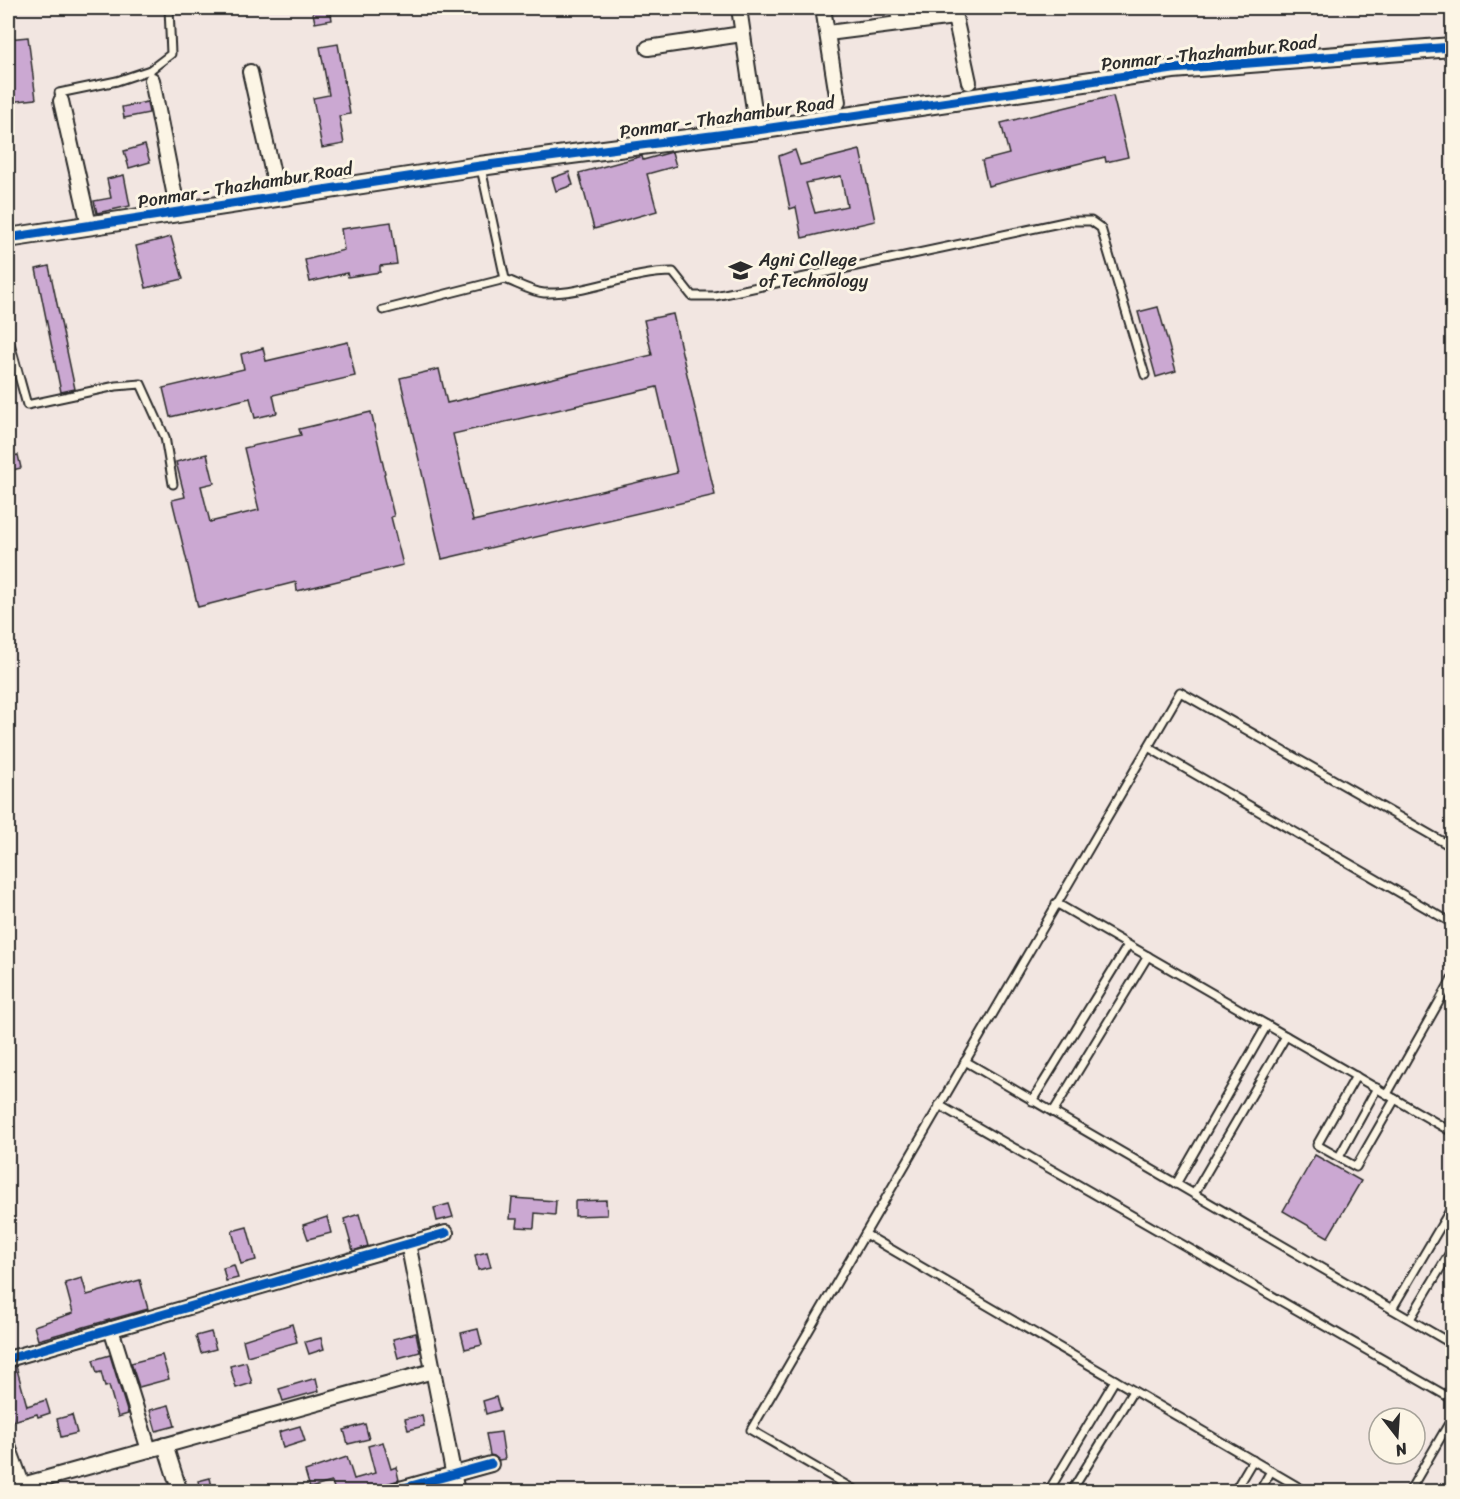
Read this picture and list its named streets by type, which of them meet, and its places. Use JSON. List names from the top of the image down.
{
  "streets": {
    "street": ["Ponmar - Thazhambur Road"]
  },
  "places": {
    "school or university": ["Agni College of Technology"]
  },
  "north": "bottom"
}
